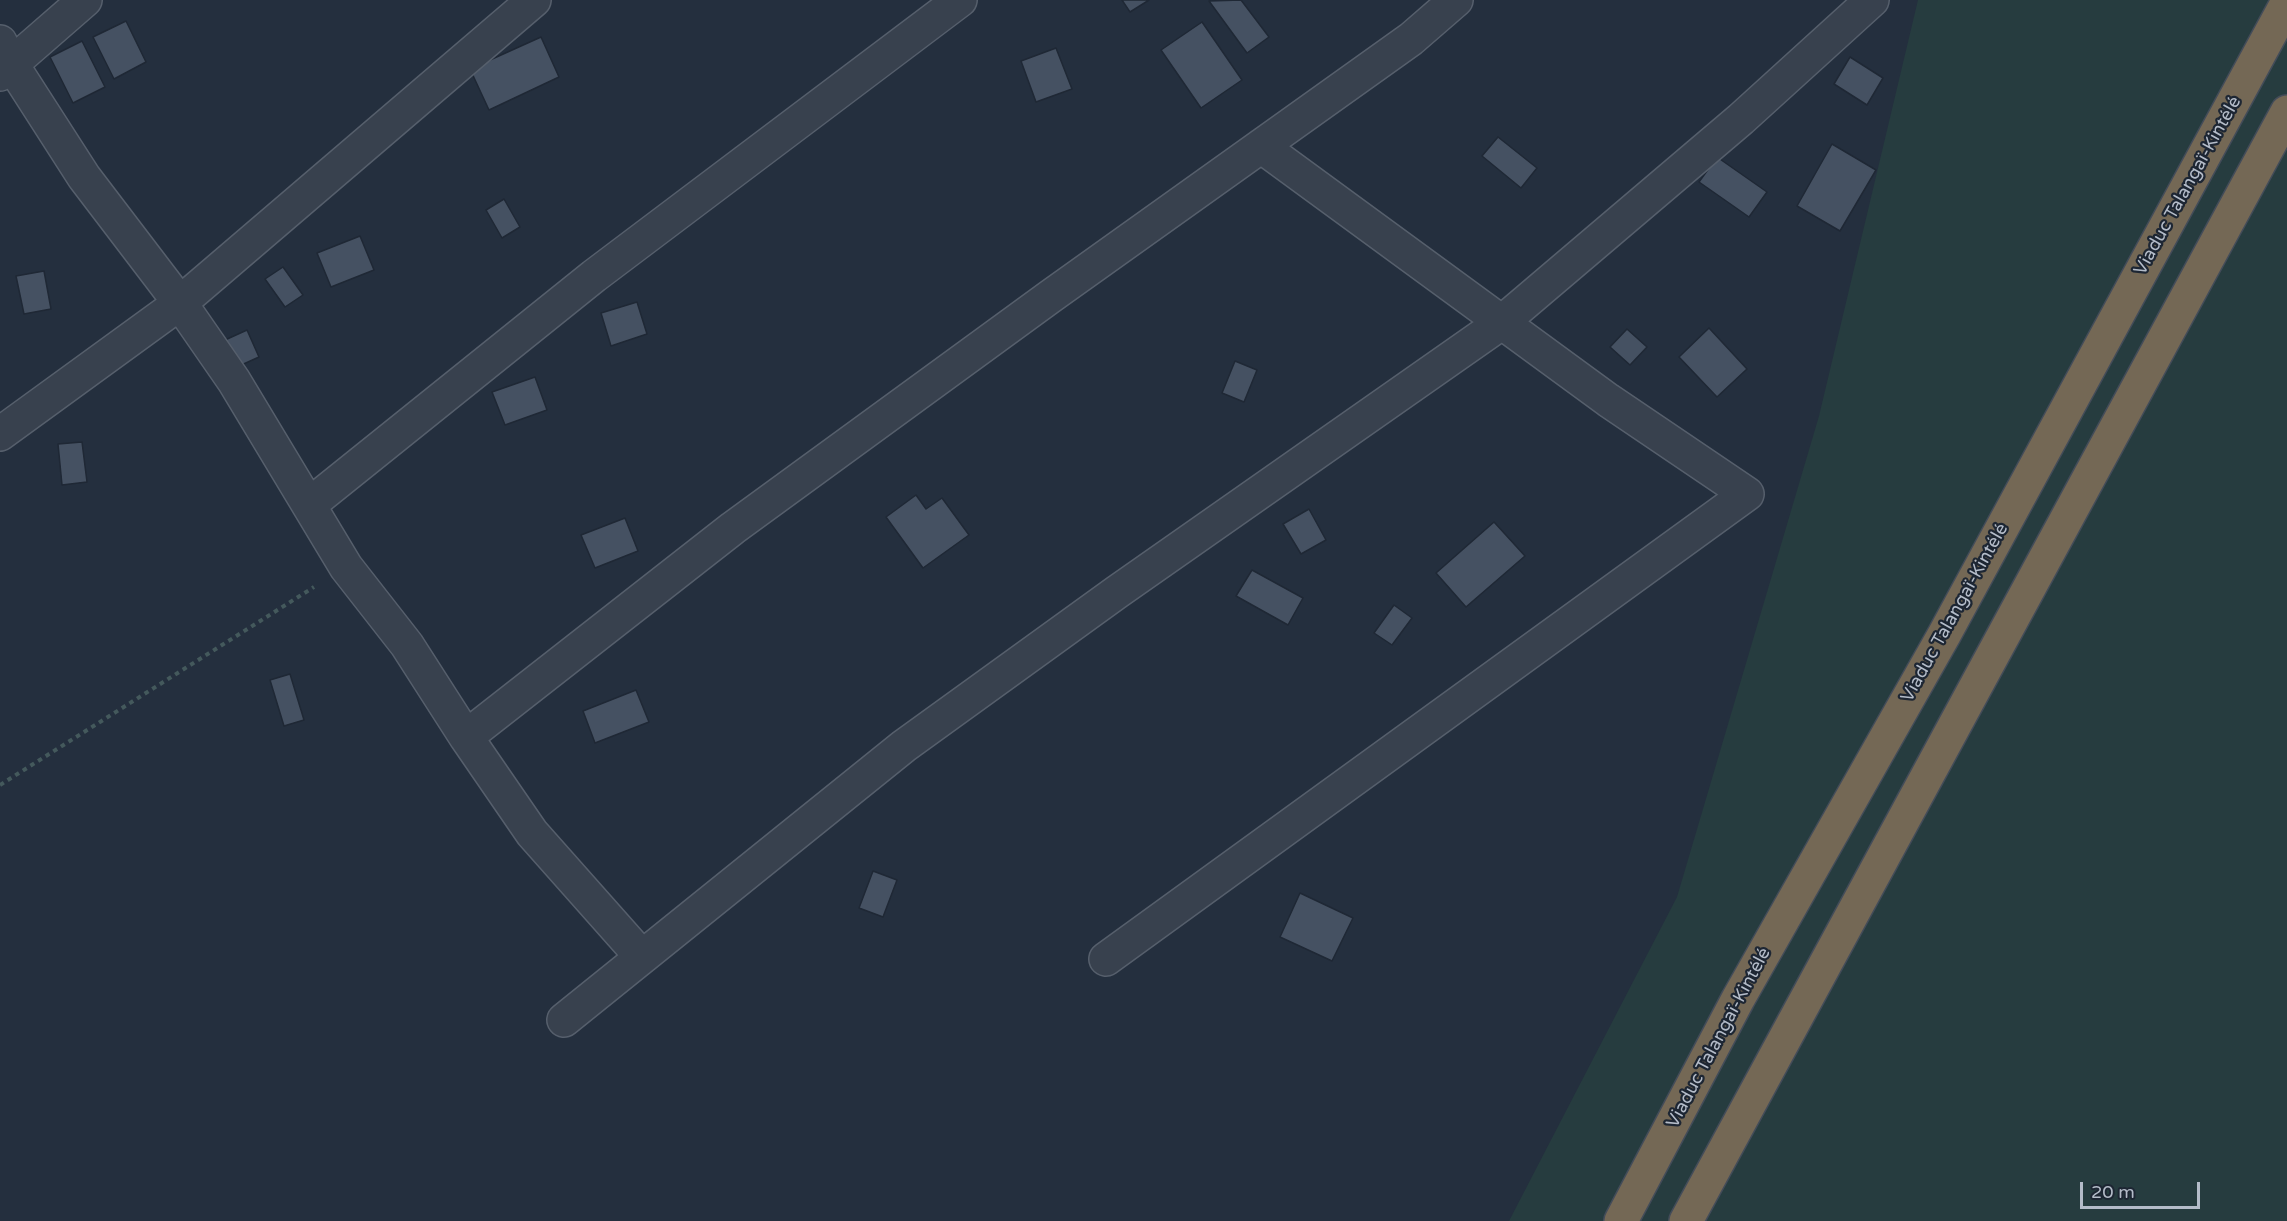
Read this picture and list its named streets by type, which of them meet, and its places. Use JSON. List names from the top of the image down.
{
  "streets": {
    "highway": ["Viaduc Talangaï-Kintélé"]
  },
  "scale_bar": "20 m"
}
